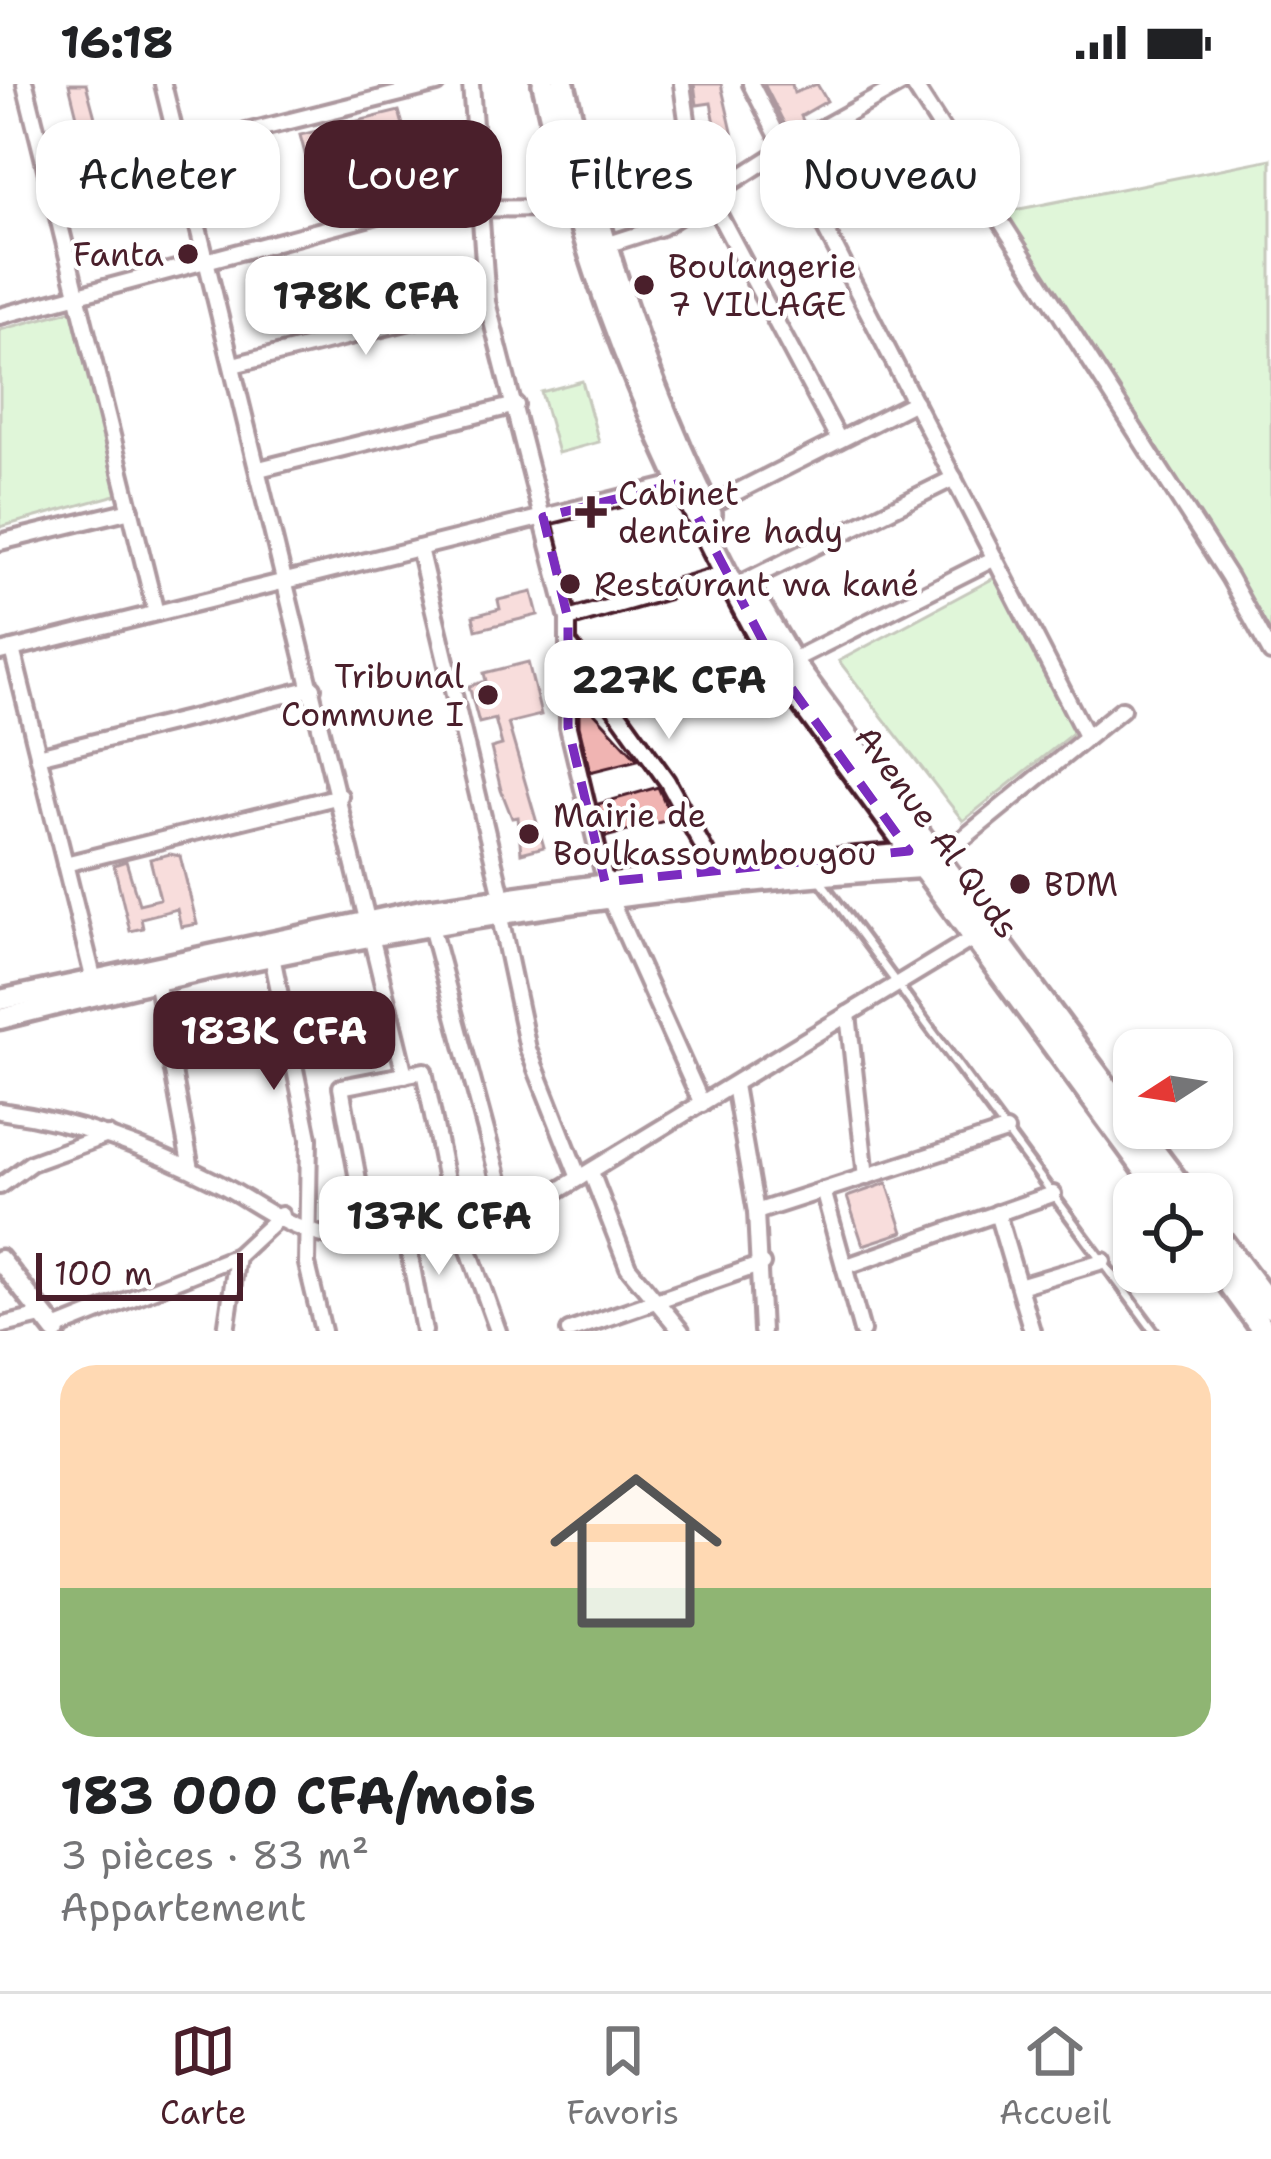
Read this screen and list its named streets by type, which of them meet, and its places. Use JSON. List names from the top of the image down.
{
  "streets": {
    "main road": ["Avenue Al Quds"]
  },
  "places": {
    "other": [
      "Fanta",
      "Boulangerie 7 VILLAGE",
      "Restaurant wa kané",
      "Tribunal Commune I",
      "Mairie de Boulkassoumbougou",
      "BDM"
    ],
    "health": ["Cabinet dentaire hady"]
  },
  "scale_bar": "100 m",
  "north": "left",
  "page": {
    "status": "16:18",
    "chip": [
      "Acheter",
      "Louer",
      "Filtres",
      "Nouveau"
    ],
    "price": [
      "178K CFA",
      "227K CFA",
      "183K CFA",
      "137K CFA"
    ],
    "scale": "100 m",
    "list": [
      {
        "name": "183 000 CFA/mois",
        "note": "3 pièces · 83 m² · Appartement"
      }
    ],
    "tabs": ["Carte", "Favoris", "Accueil"]
  }
}
